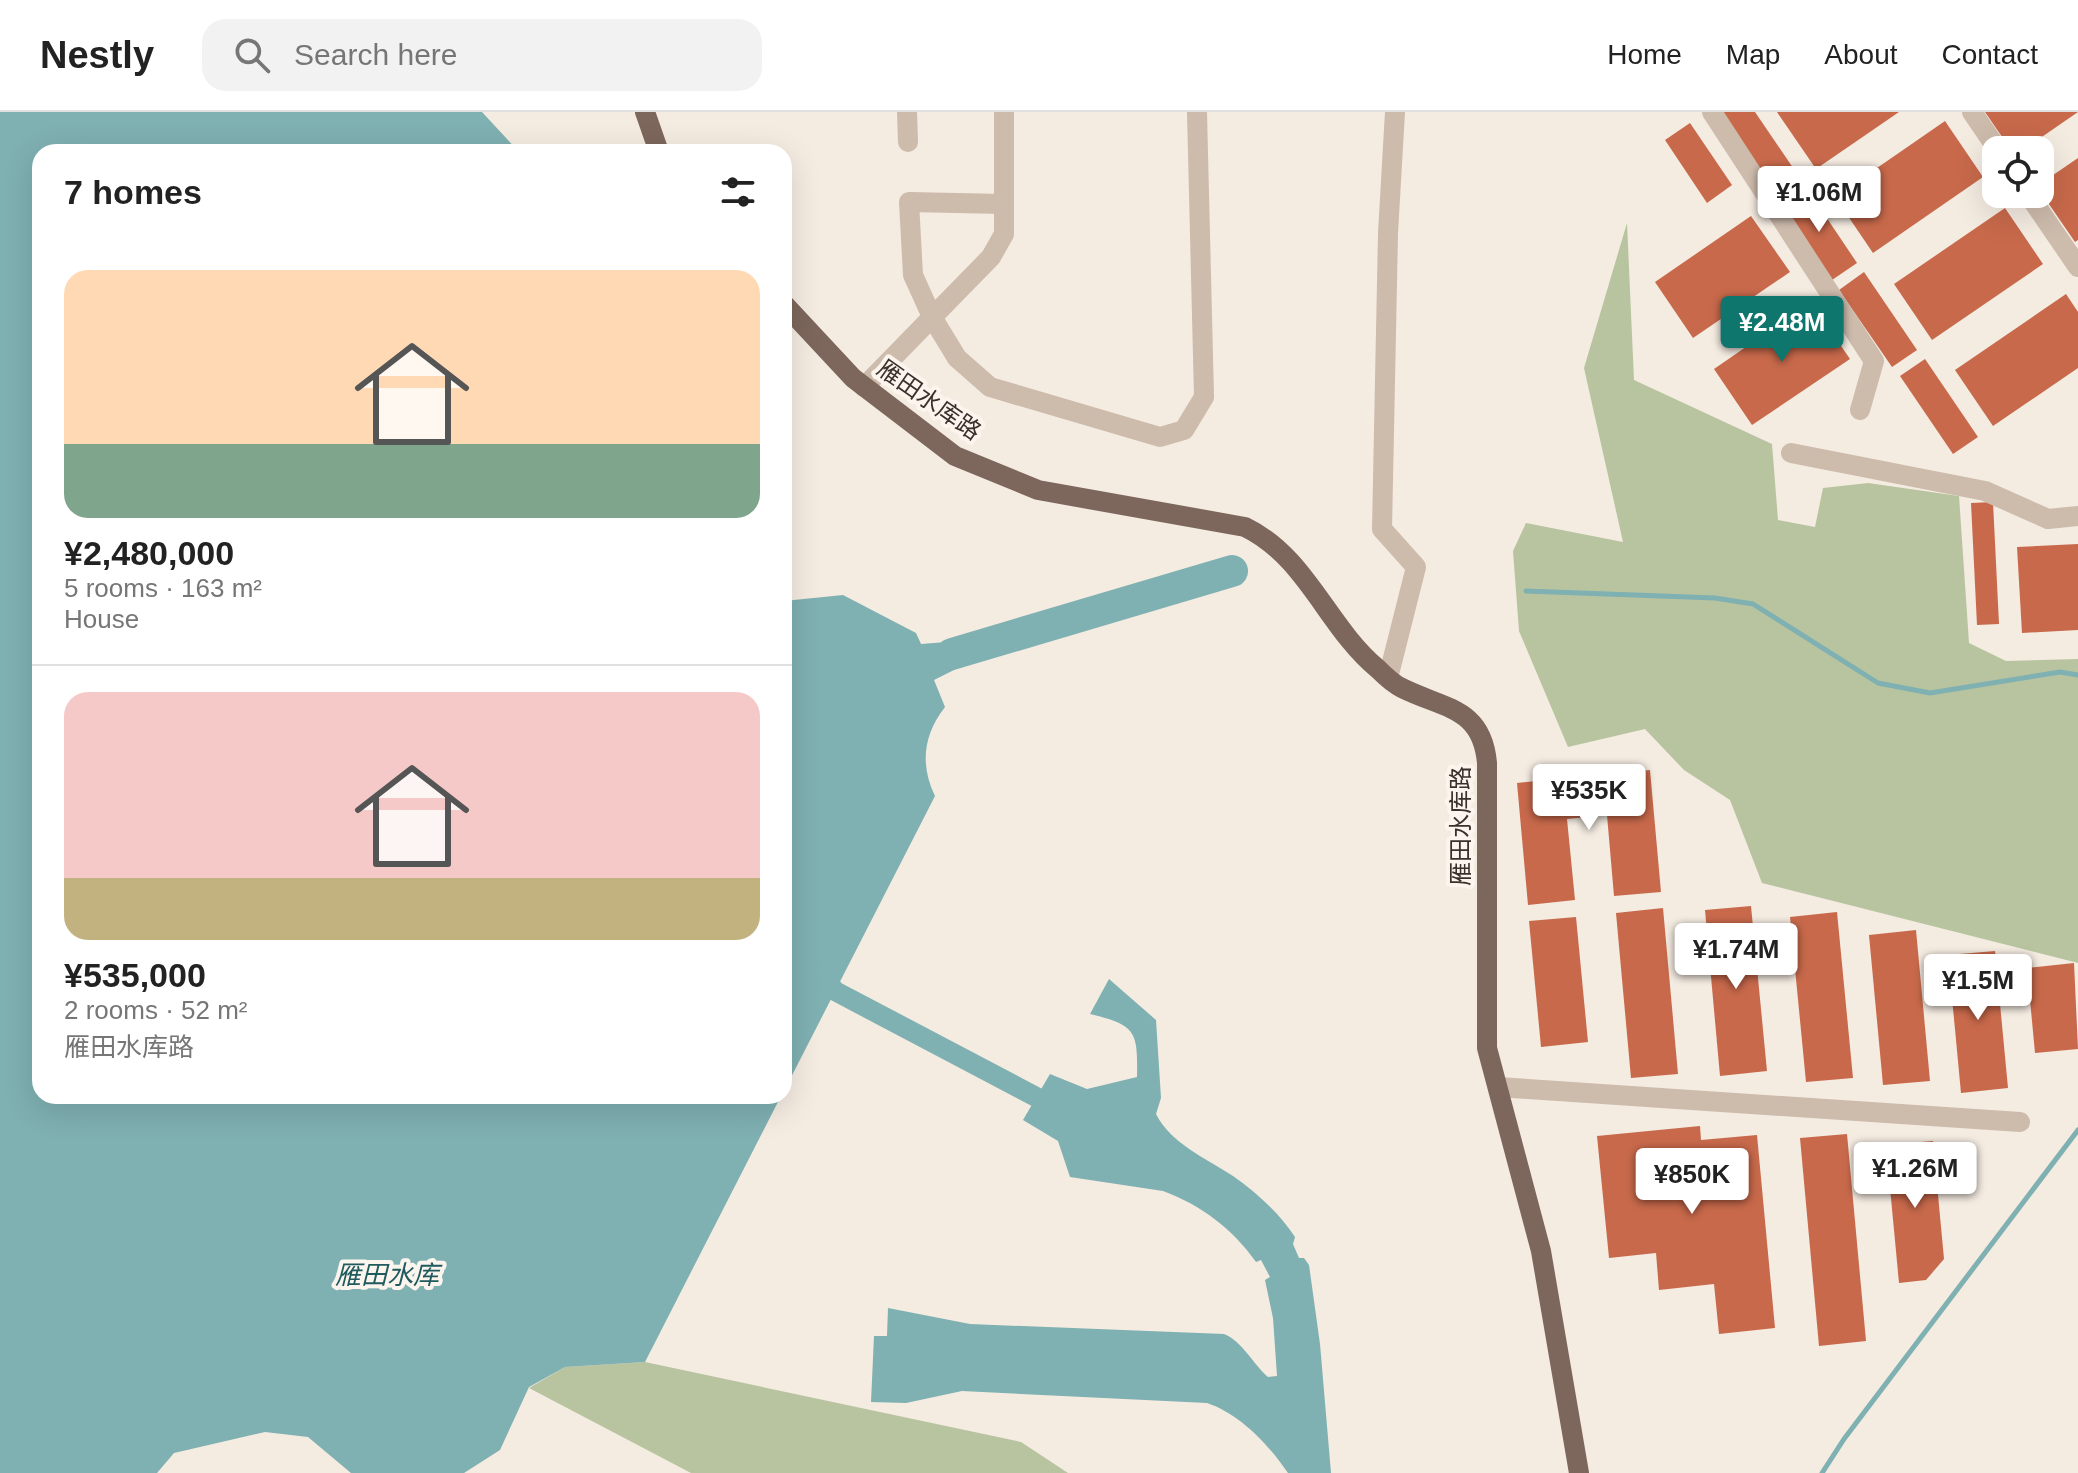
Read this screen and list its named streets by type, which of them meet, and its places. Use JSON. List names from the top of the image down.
{
  "streets": {
    "main road": ["雁田水库路"]
  },
  "water": ["雁田水库"],
  "page": {
    "header": "Nestly",
    "search": "Search here",
    "nav": [
      "Home",
      "Map",
      "About",
      "Contact"
    ],
    "heading": "7 homes",
    "price": [
      "¥1.06M",
      "¥2.48M",
      "¥535K",
      "¥1.74M",
      "¥1.5M",
      "¥1.26M",
      "¥850K"
    ],
    "list": [
      {
        "name": "¥2,480,000",
        "note": "5 rooms · 163 m² · House"
      },
      {
        "name": "¥535,000",
        "note": "2 rooms · 52 m² · 雁田水库路"
      }
    ]
  }
}
